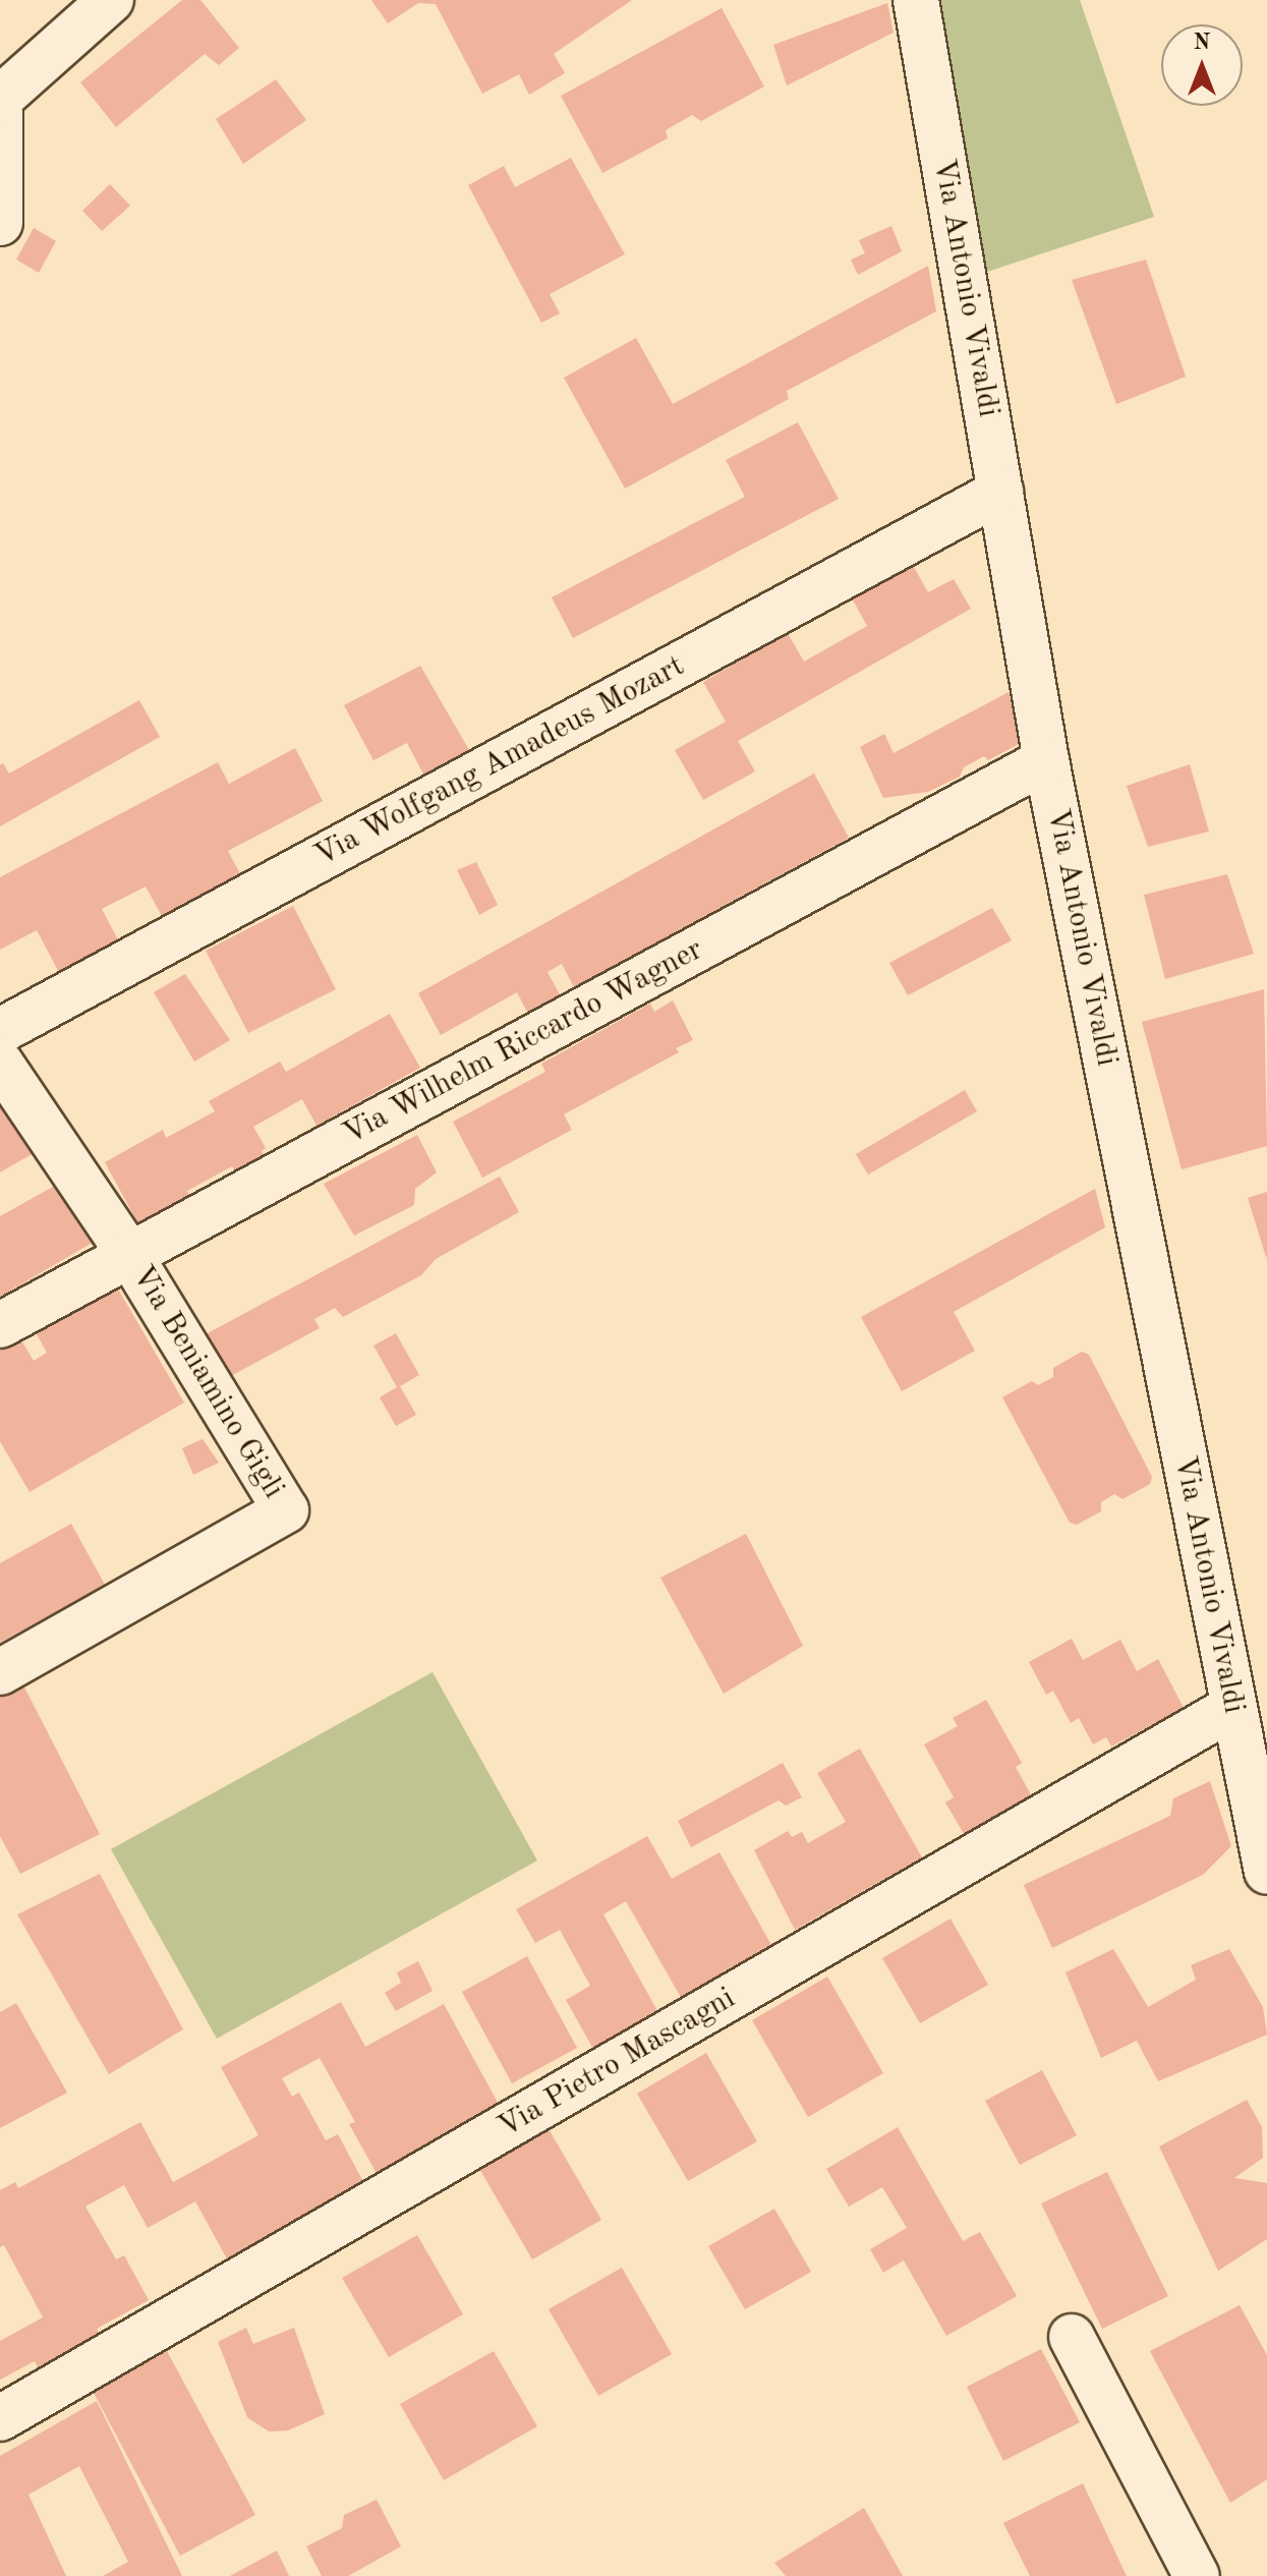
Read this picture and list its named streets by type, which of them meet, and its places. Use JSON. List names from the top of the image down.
{
  "streets": {
    "street": [
      "Via Antonio Vivaldi",
      "Via Wolfgang Amadeus Mozart",
      "Via Wilhelm Riccardo Wagner",
      "Via Beniamino Gigli",
      "Via Pietro Mascagni"
    ]
  },
  "crossings": [
    ["Via Antonio Vivaldi", "Via Wolfgang Amadeus Mozart"],
    ["Via Antonio Vivaldi", "Via Wilhelm Riccardo Wagner"],
    ["Via Antonio Vivaldi", "Via Pietro Mascagni"],
    ["Via Wilhelm Riccardo Wagner", "Via Beniamino Gigli"]
  ],
  "north": "top"
}
